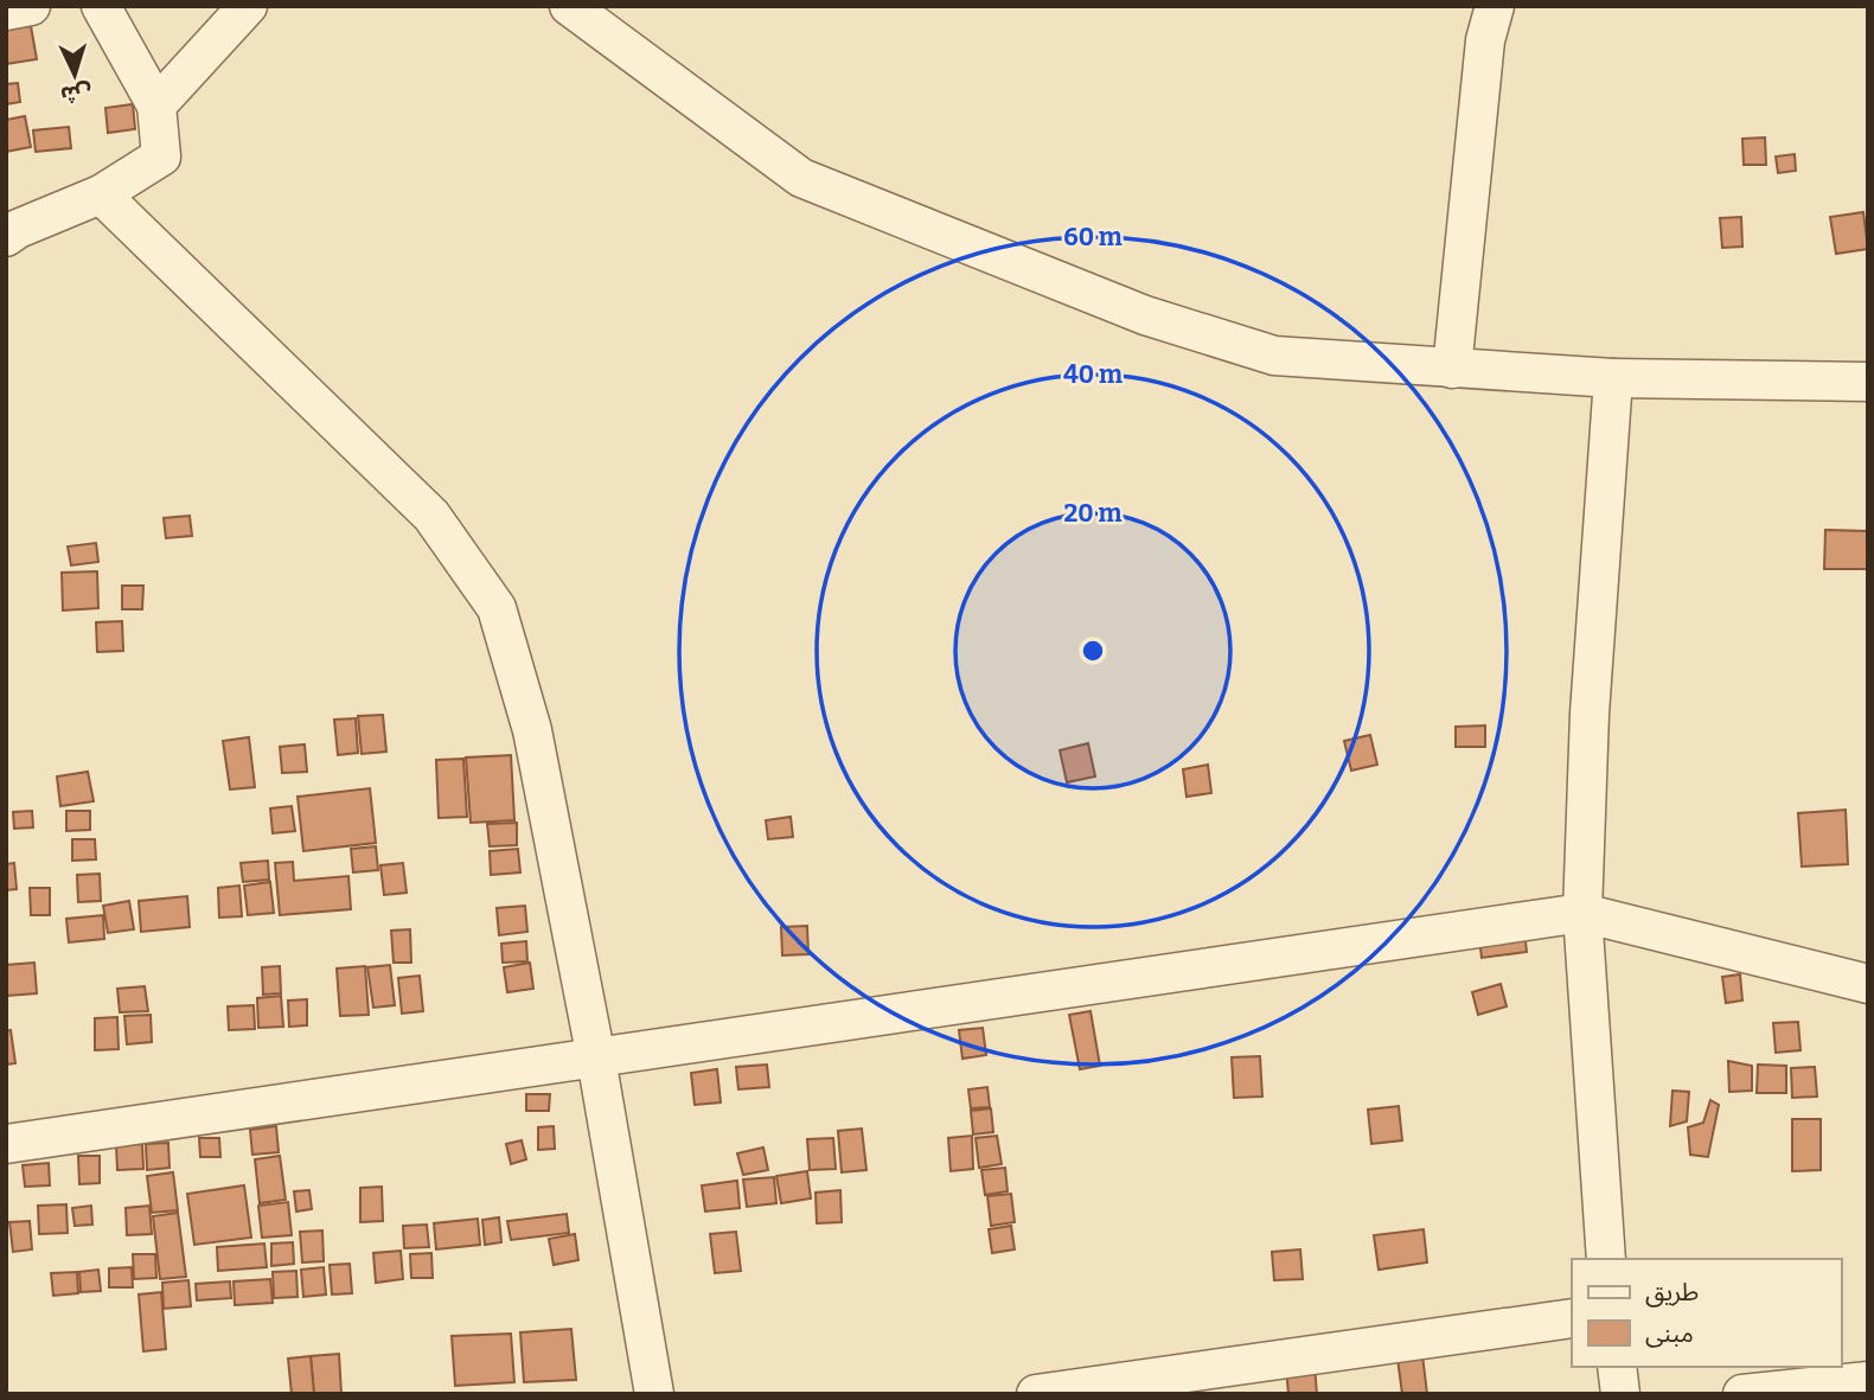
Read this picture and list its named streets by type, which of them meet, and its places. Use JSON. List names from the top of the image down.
{
  "legend": ["طريق", "مبنى"],
  "north": "bottom",
  "rings": ["60 m", "40 m", "20 m"]
}
